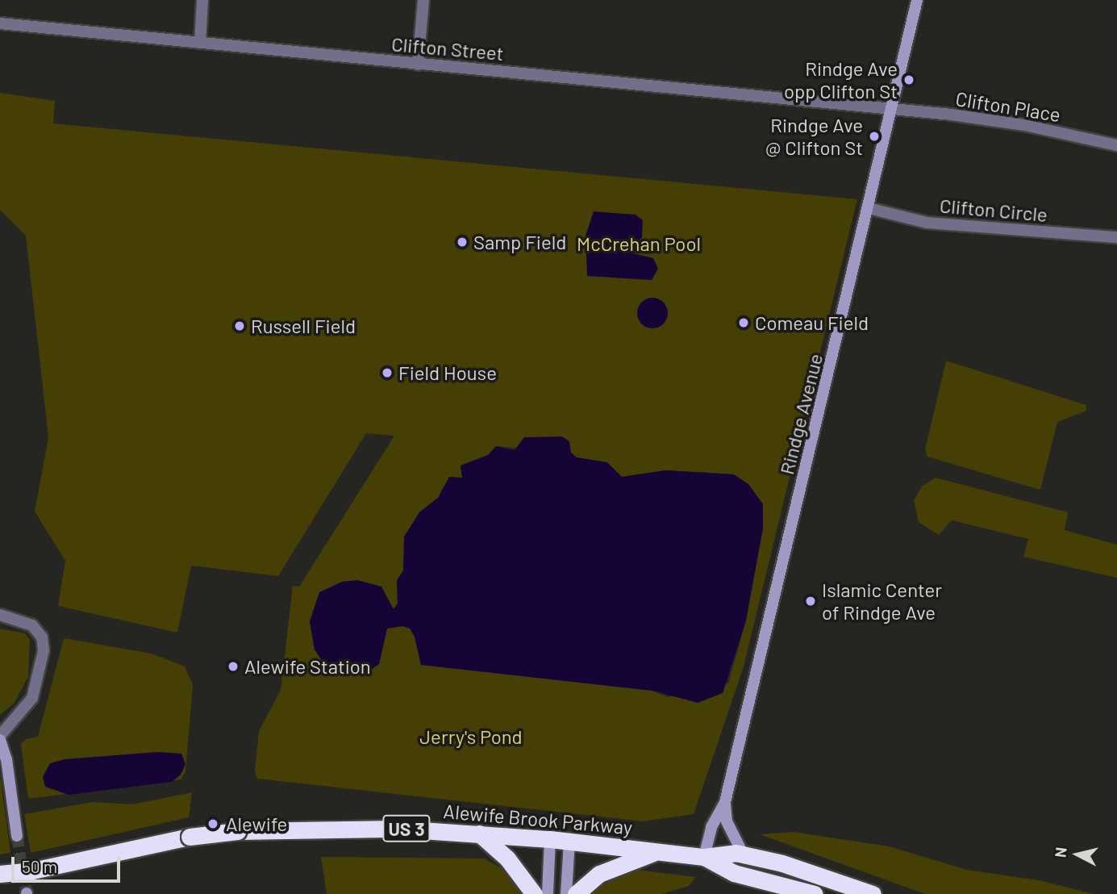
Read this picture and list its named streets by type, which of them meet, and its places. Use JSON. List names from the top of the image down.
{
  "streets": {
    "highway": ["Alewife Brook Parkway", "US 3"],
    "street": [
      "Clifton Street",
      "Clifton Place",
      "Clifton Circle",
      "Rindge Avenue"
    ]
  },
  "crossings": [
    ["Clifton Street", "Clifton Place"],
    ["Clifton Street", "Rindge Avenue"],
    ["Clifton Place", "Rindge Avenue"],
    ["Clifton Circle", "Rindge Avenue"],
    ["Rindge Avenue", "Alewife Brook Parkway"]
  ],
  "parks": ["McCrehan Pool", "Jerry's Pond"],
  "places": [
    "Rindge Ave opp Clifton St",
    "Rindge Ave @ Clifton St",
    "Samp Field",
    "Comeau Field",
    "Russell Field",
    "Field House",
    "Islamic Center of Rindge Ave",
    "Alewife Station",
    "Alewife"
  ],
  "scale_bar": "50 m",
  "north": "left"
}
